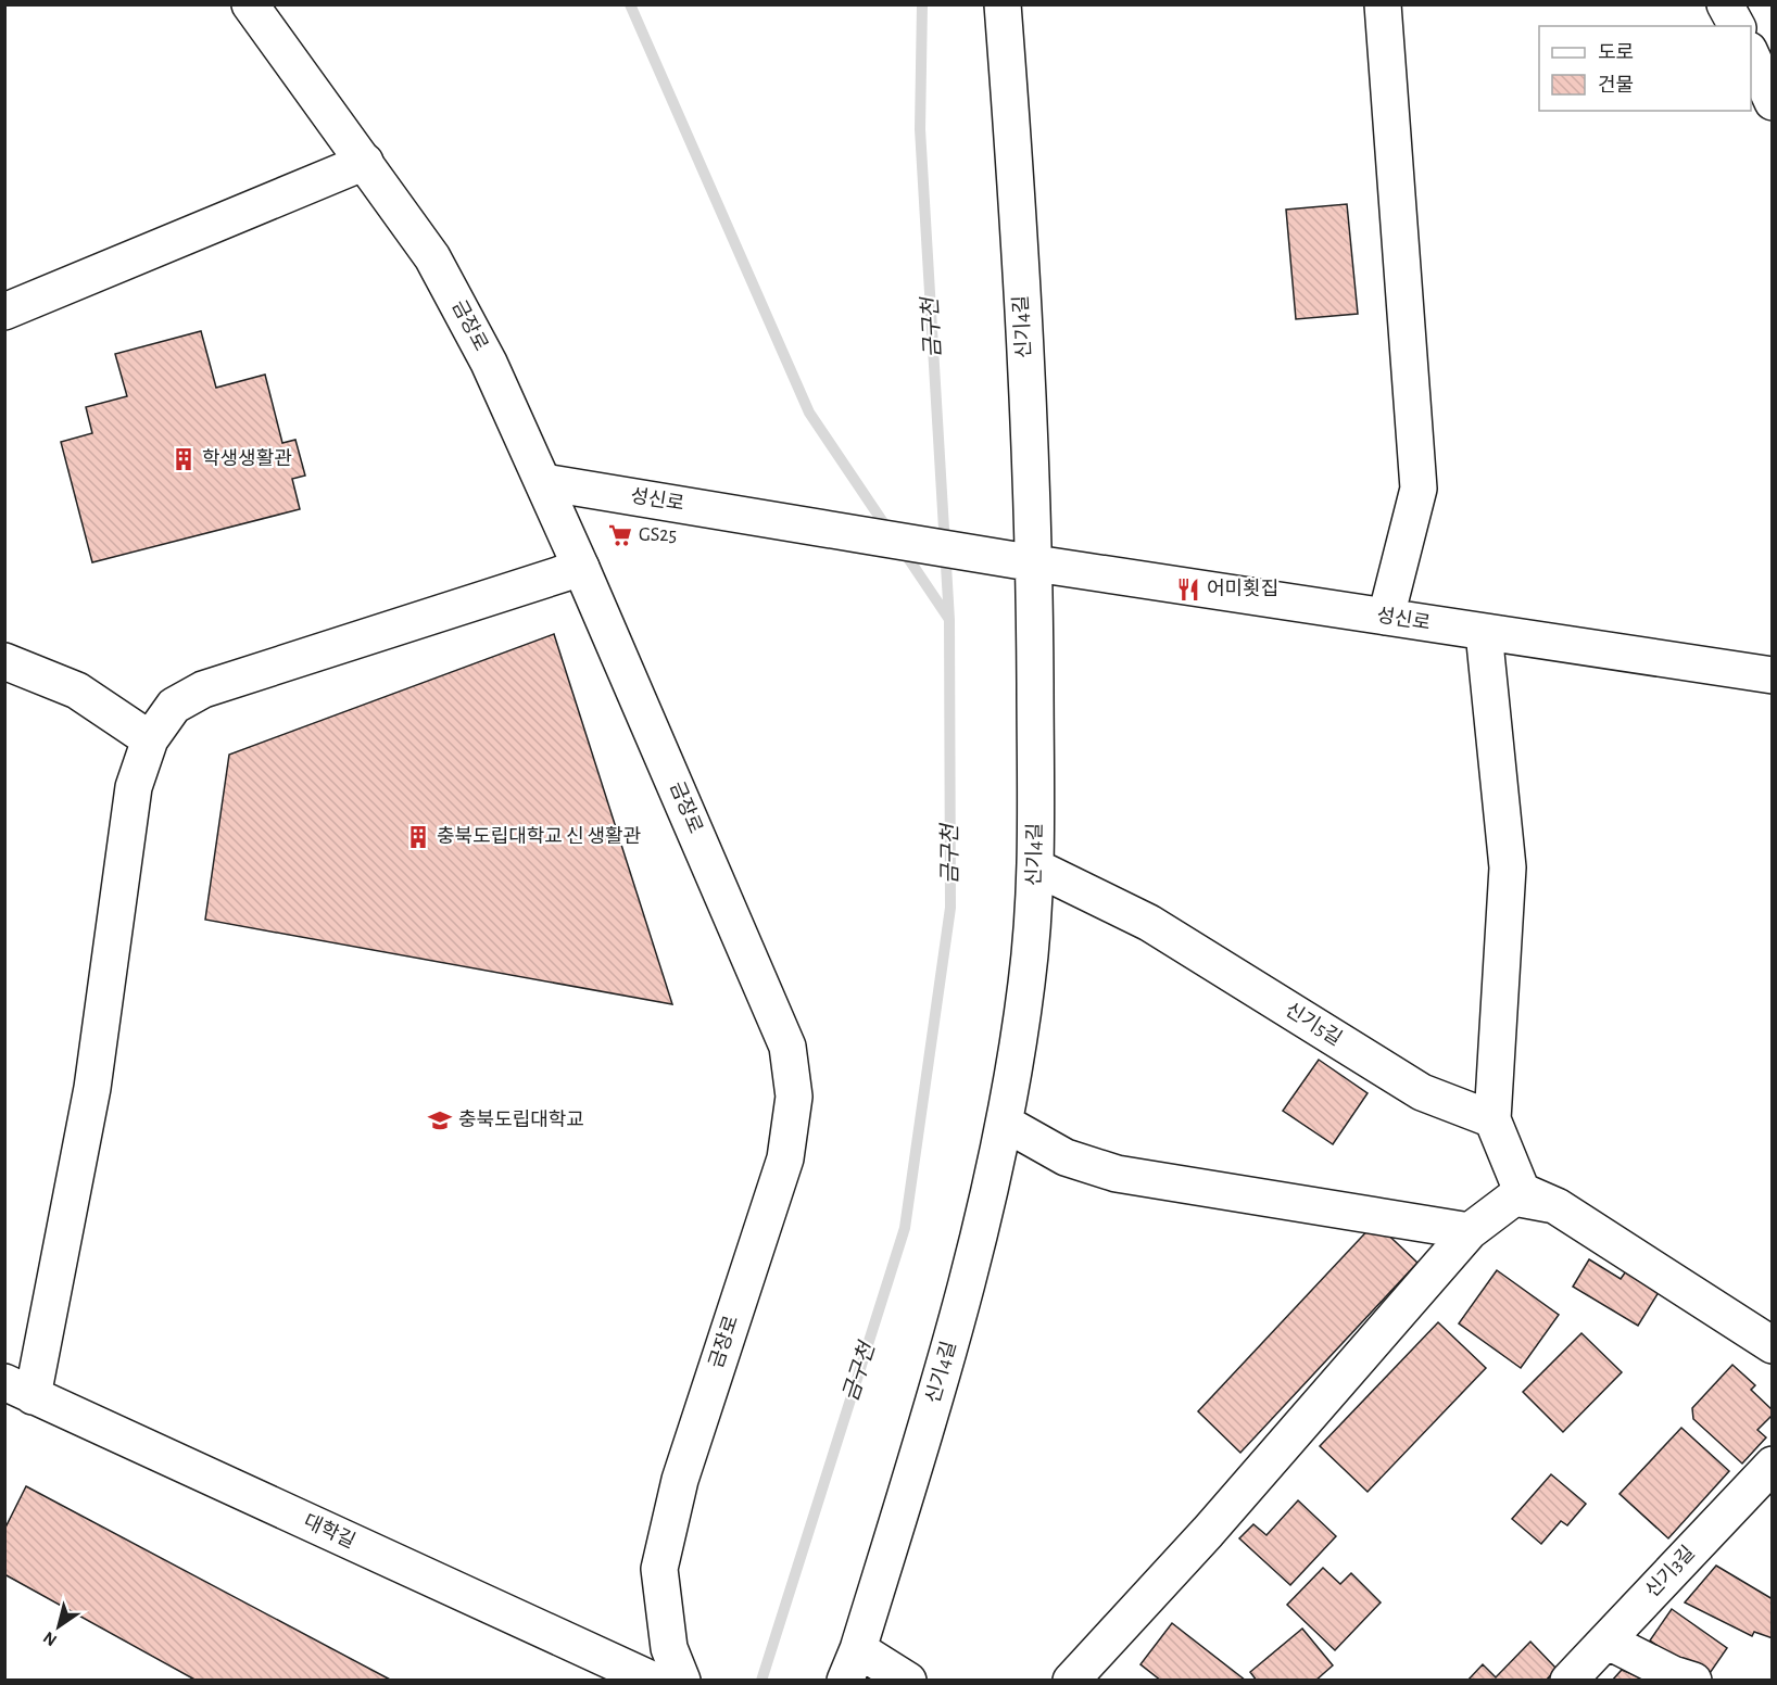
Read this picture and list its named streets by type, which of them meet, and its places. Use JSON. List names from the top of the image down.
{
  "streets": {
    "street": [
      "금장로",
      "신기4길",
      "성신로",
      "신기5길",
      "대학길",
      "신기3길"
    ]
  },
  "crossings": [
    ["금장로", "성신로"],
    ["신기4길", "성신로"],
    ["신기4길", "신기5길"]
  ],
  "water": ["금구천"],
  "places": {
    "building": ["학생생활관", "충북도립대학교 신 생활관"],
    "supermarket": ["GS25"],
    "restaurant": ["어미횟집"],
    "school or university": ["충북도립대학교"]
  },
  "legend": ["도로", "건물"],
  "north": "bottom left"
}
